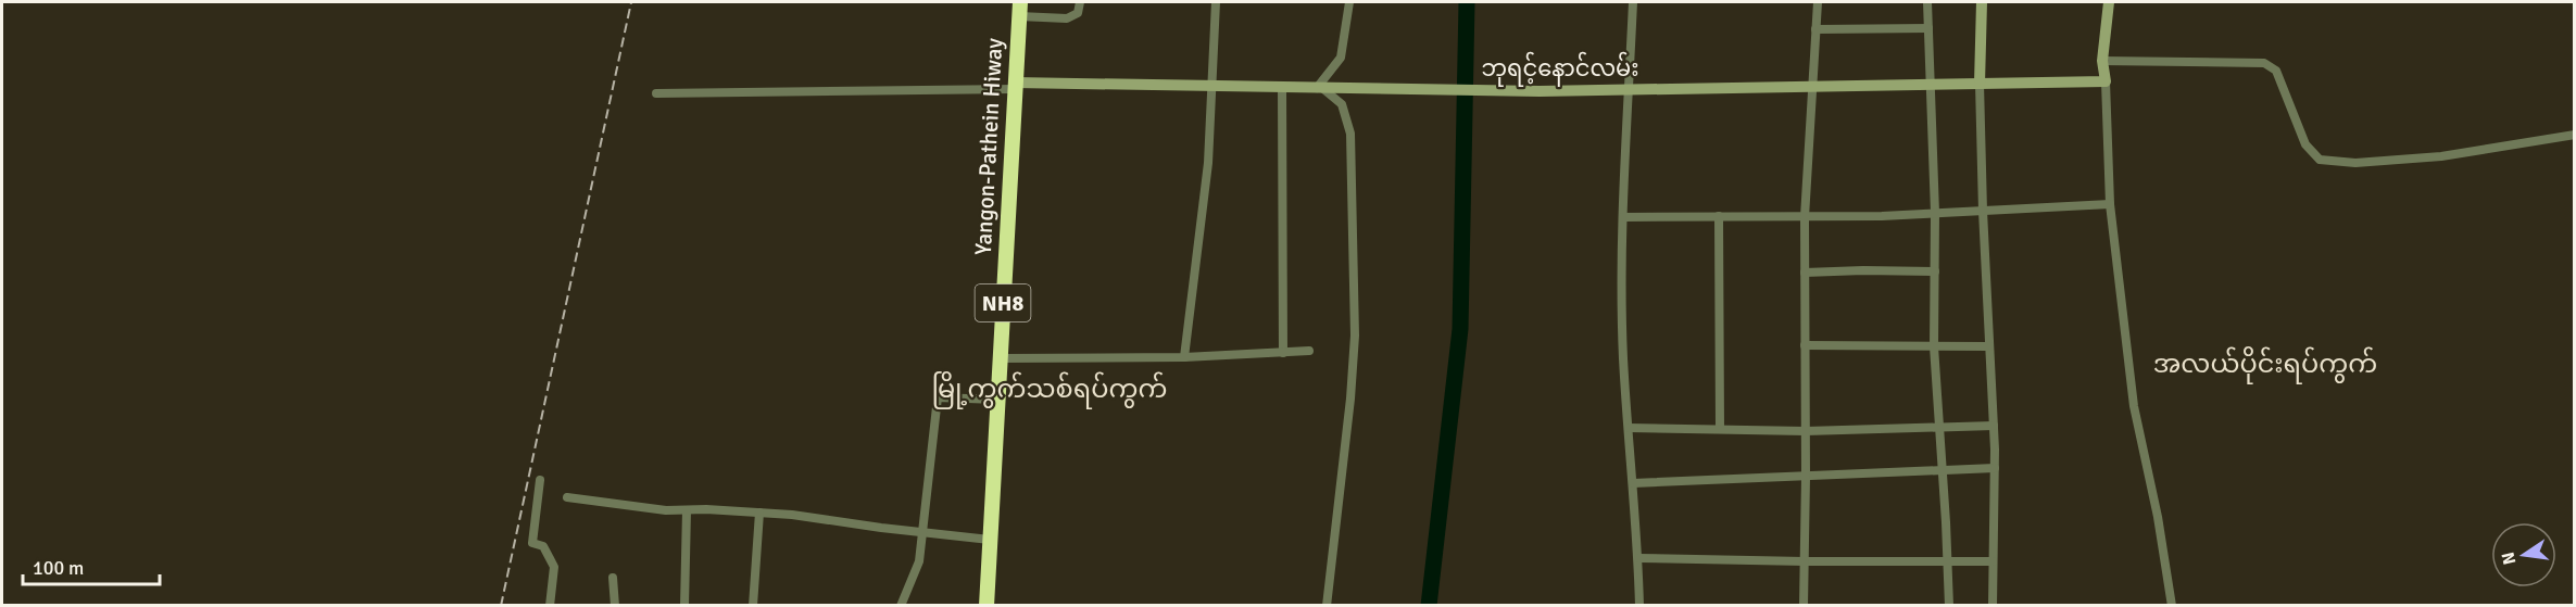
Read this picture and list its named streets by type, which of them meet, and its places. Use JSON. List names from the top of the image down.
{
  "streets": {
    "highway": ["Yangon-Pathein Hiway", "NH8"],
    "street": ["ဘုရင့်နောင်လမ်း"]
  },
  "crossings": [
    ["ဘုရင့်နောင်လမ်း", "Yangon-Pathein Hiway"]
  ],
  "districts": ["အလယ်ပိုင်းရပ်ကွက်", "မြို့ကွက်သစ်ရပ်ကွက်"],
  "scale_bar": "100 m",
  "north": "left"
}
